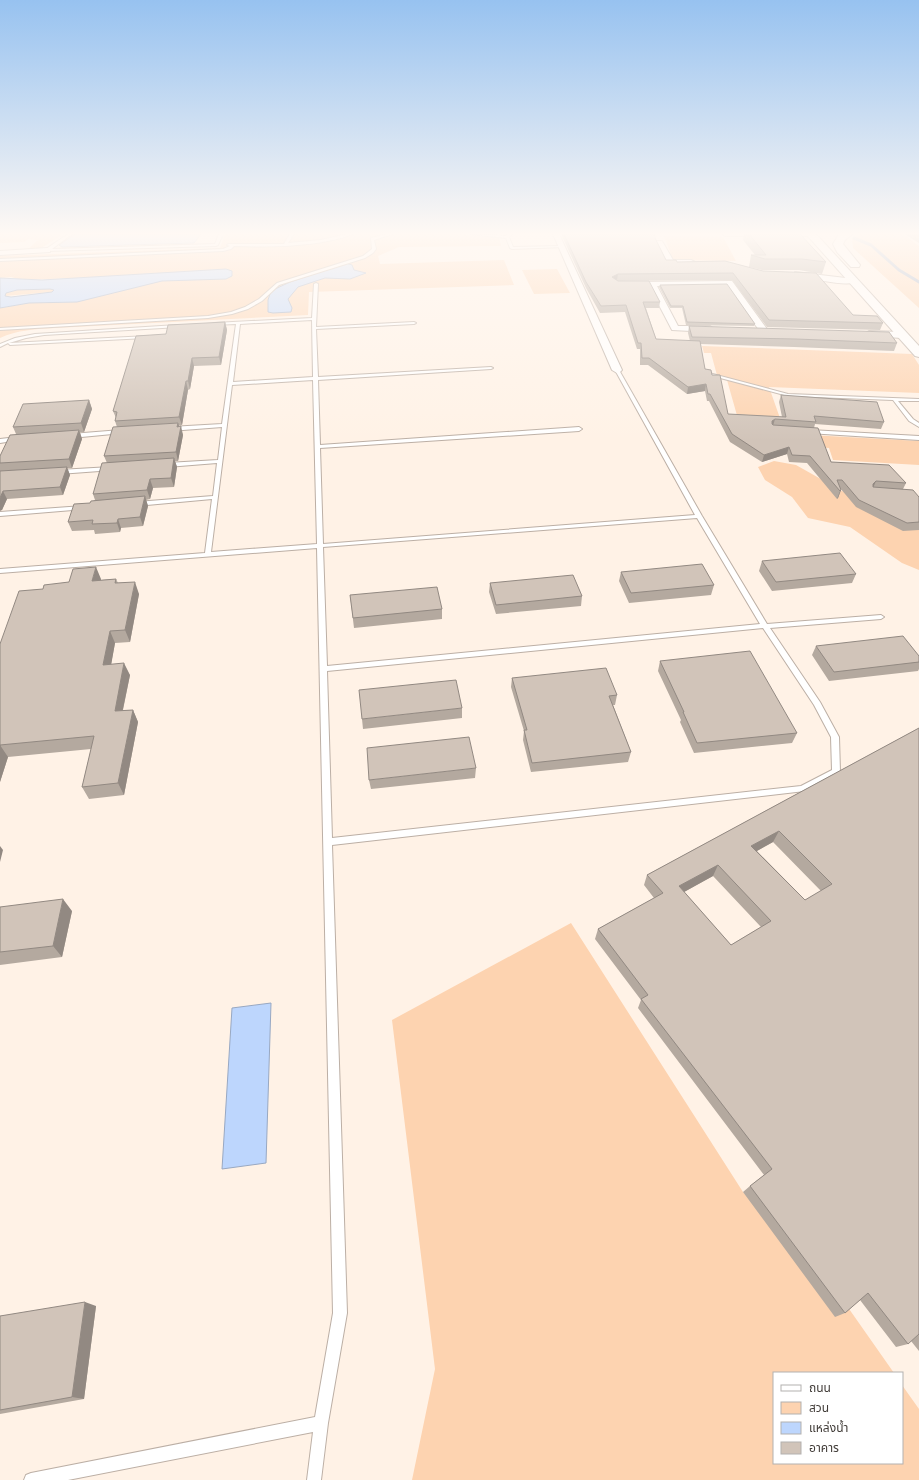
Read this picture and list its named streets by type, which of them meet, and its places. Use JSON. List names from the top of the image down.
{
  "legend": [
    "ถนน",
    "สวน",
    "แหล่งน้ำ",
    "อาคาร"
  ]
}
